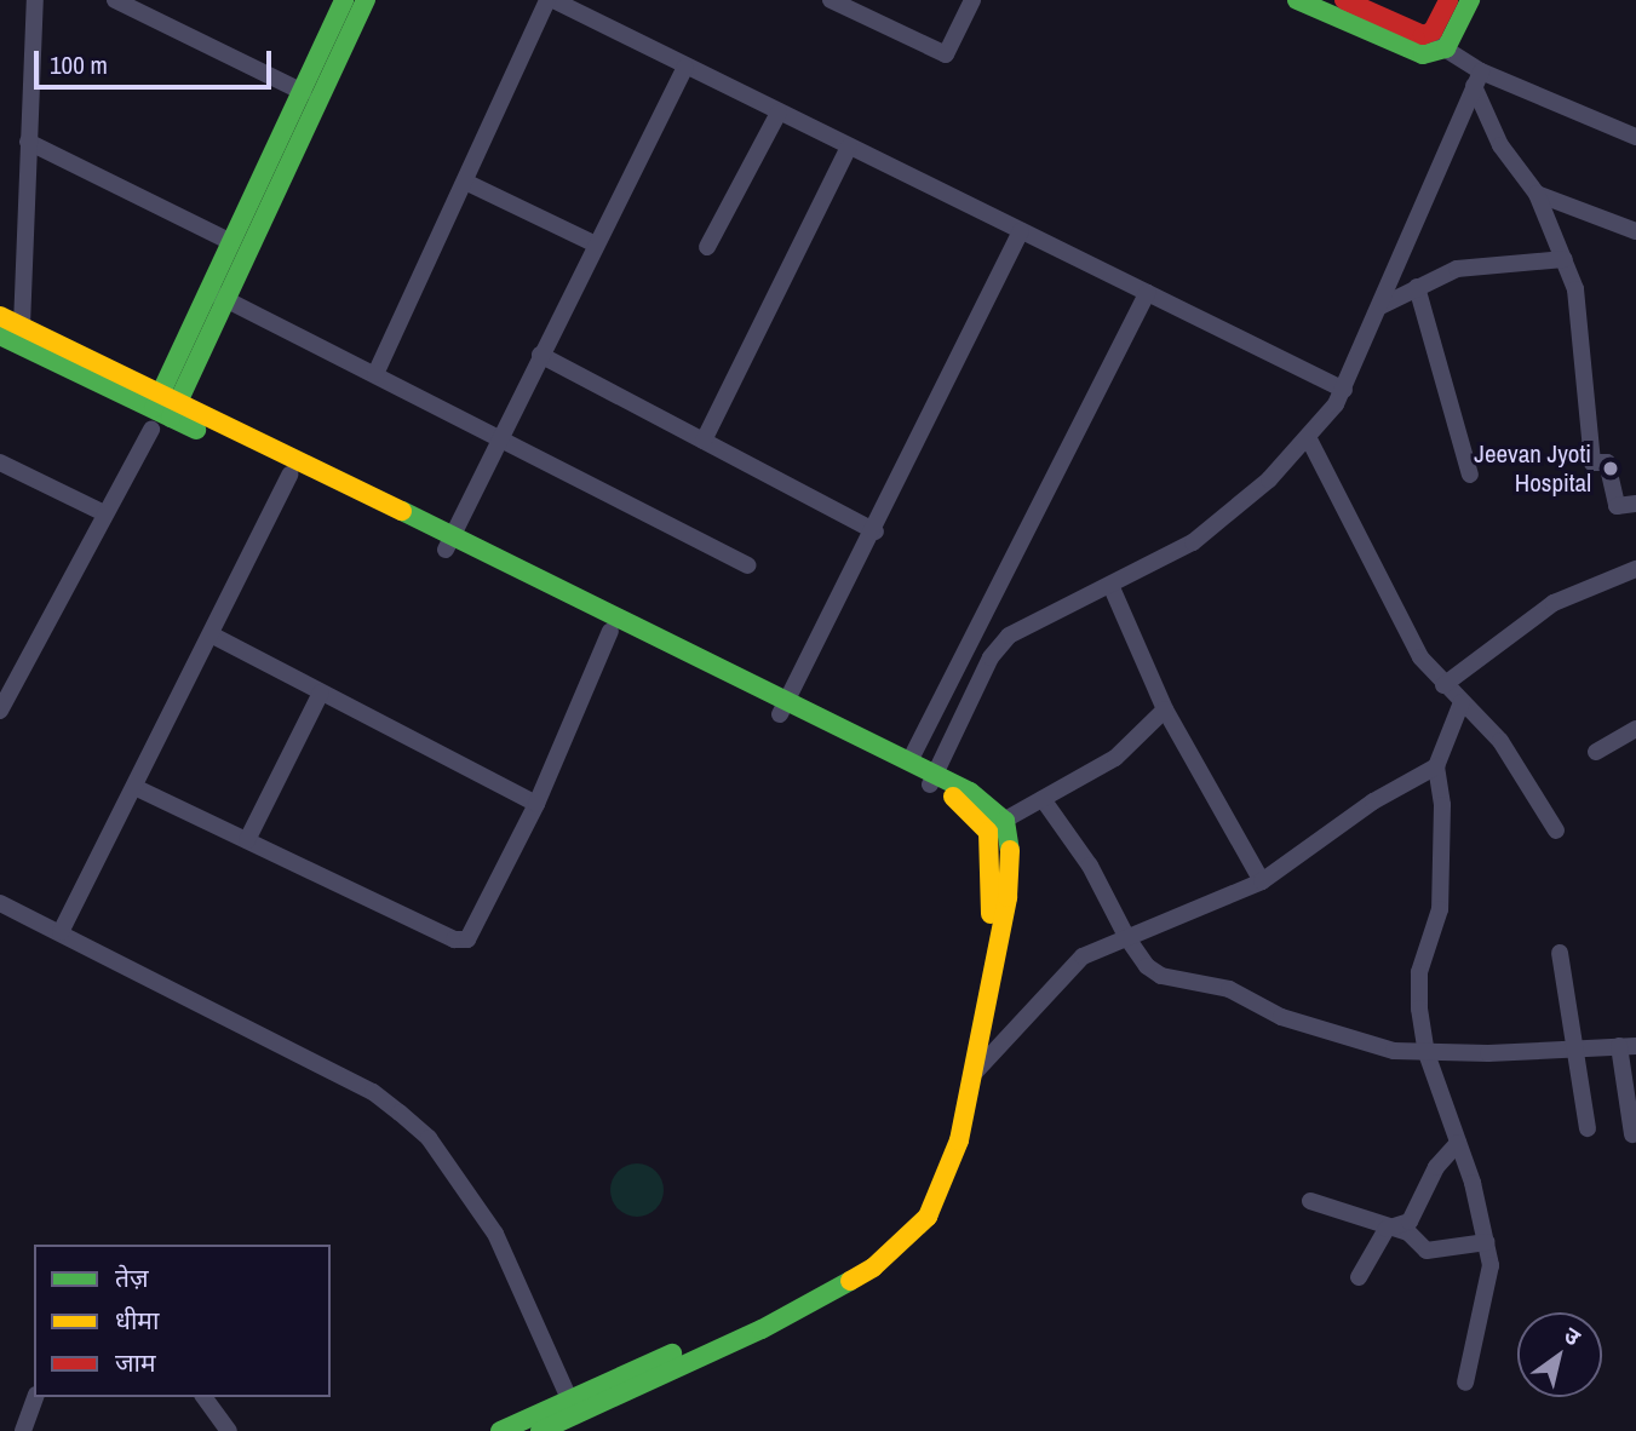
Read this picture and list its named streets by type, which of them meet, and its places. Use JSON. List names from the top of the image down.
{
  "places": ["Jeevan Jyoti Hospital"],
  "legend": ["तेज़", "धीमा", "जाम"],
  "scale_bar": "100 m",
  "north": "top right"
}
